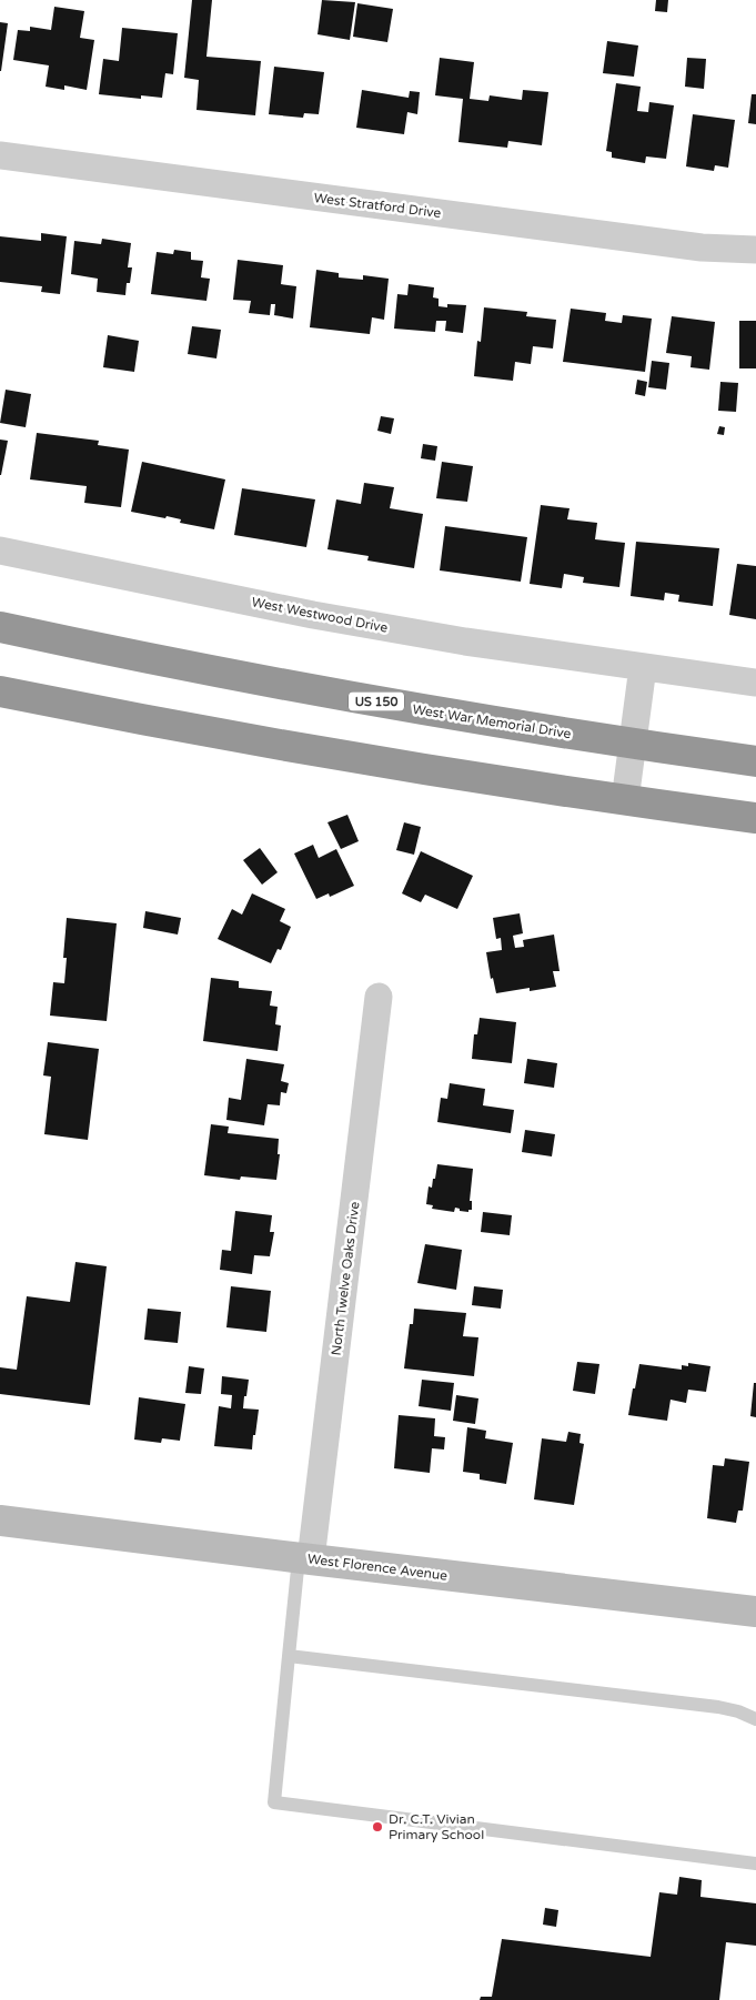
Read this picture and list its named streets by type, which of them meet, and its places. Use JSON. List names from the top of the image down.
{
  "streets": {
    "highway": ["US 150", "West War Memorial Drive"],
    "street": [
      "West Stratford Drive",
      "West Westwood Drive",
      "North Twelve Oaks Drive",
      "West Florence Avenue"
    ]
  },
  "crossings": [
    ["North Twelve Oaks Drive", "West Florence Avenue"]
  ],
  "places": ["Dr. C.T. Vivian Primary School"]
}
